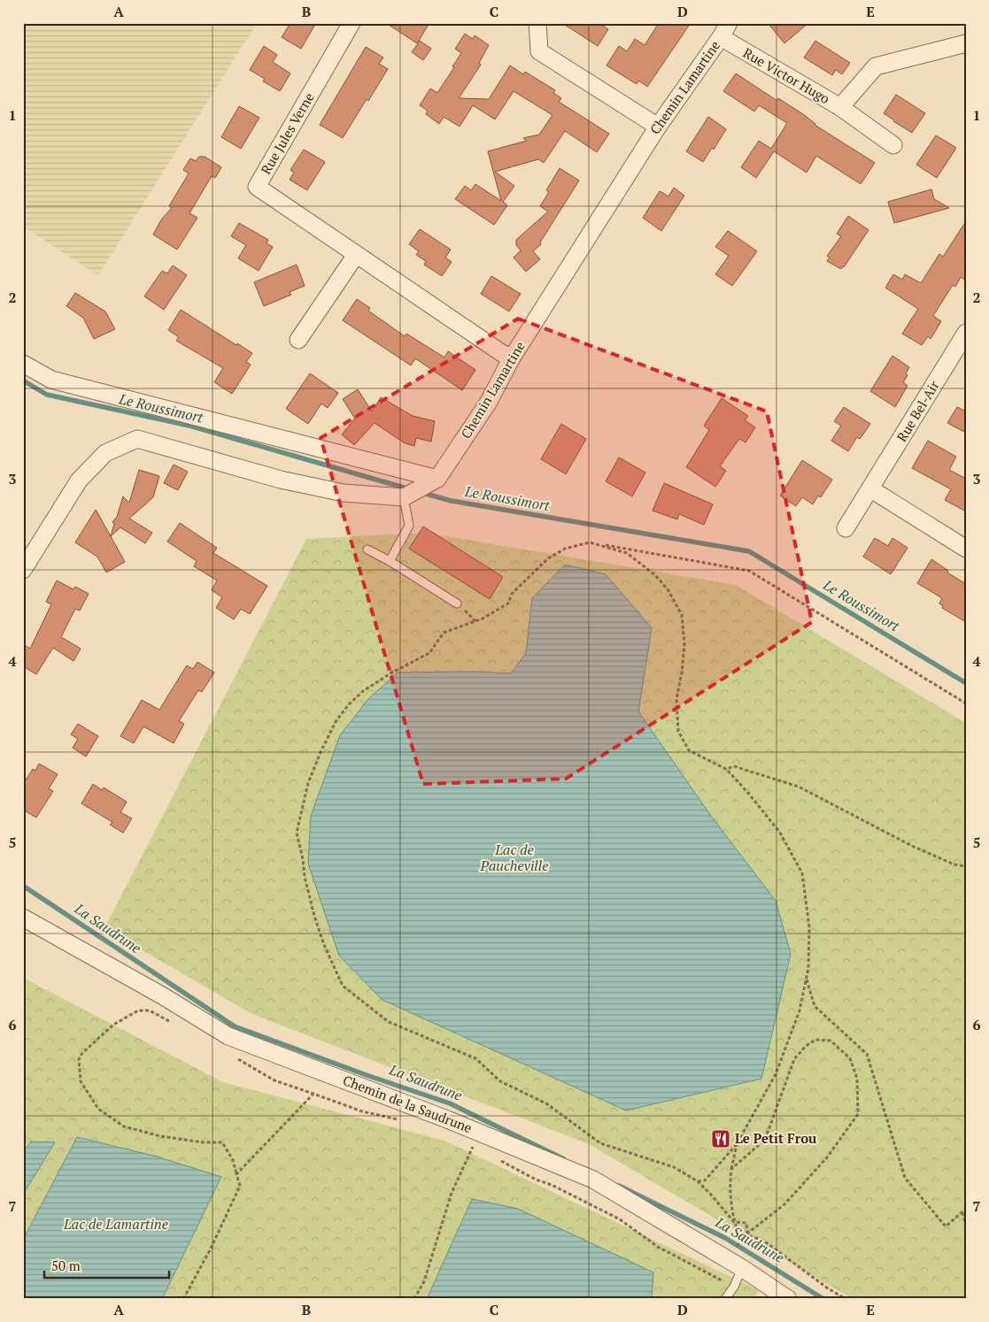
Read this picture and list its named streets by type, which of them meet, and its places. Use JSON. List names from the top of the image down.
{
  "streets": {
    "street": [
      "Rue Victor Hugo",
      "Chemin Lamartine",
      "Rue Jules Verne",
      "Rue Bel-Air",
      "Chemin de la Saudrune"
    ]
  },
  "crossings": [
    ["Rue Victor Hugo", "Chemin Lamartine"],
    ["Chemin Lamartine", "Rue Jules Verne"]
  ],
  "water": [
    "Le Roussimort",
    "Lac de Paucheville",
    "La Saudrune",
    "Lac de Lamartine"
  ],
  "places": {
    "restaurant": ["Le Petit Frou"]
  },
  "scale_bar": "50 m",
  "grid": {
    "columns": [
      "A",
      "B",
      "C",
      "D",
      "E"
    ],
    "rows": [
      "1",
      "2",
      "3",
      "4",
      "5",
      "6",
      "7"
    ]
  }
}
